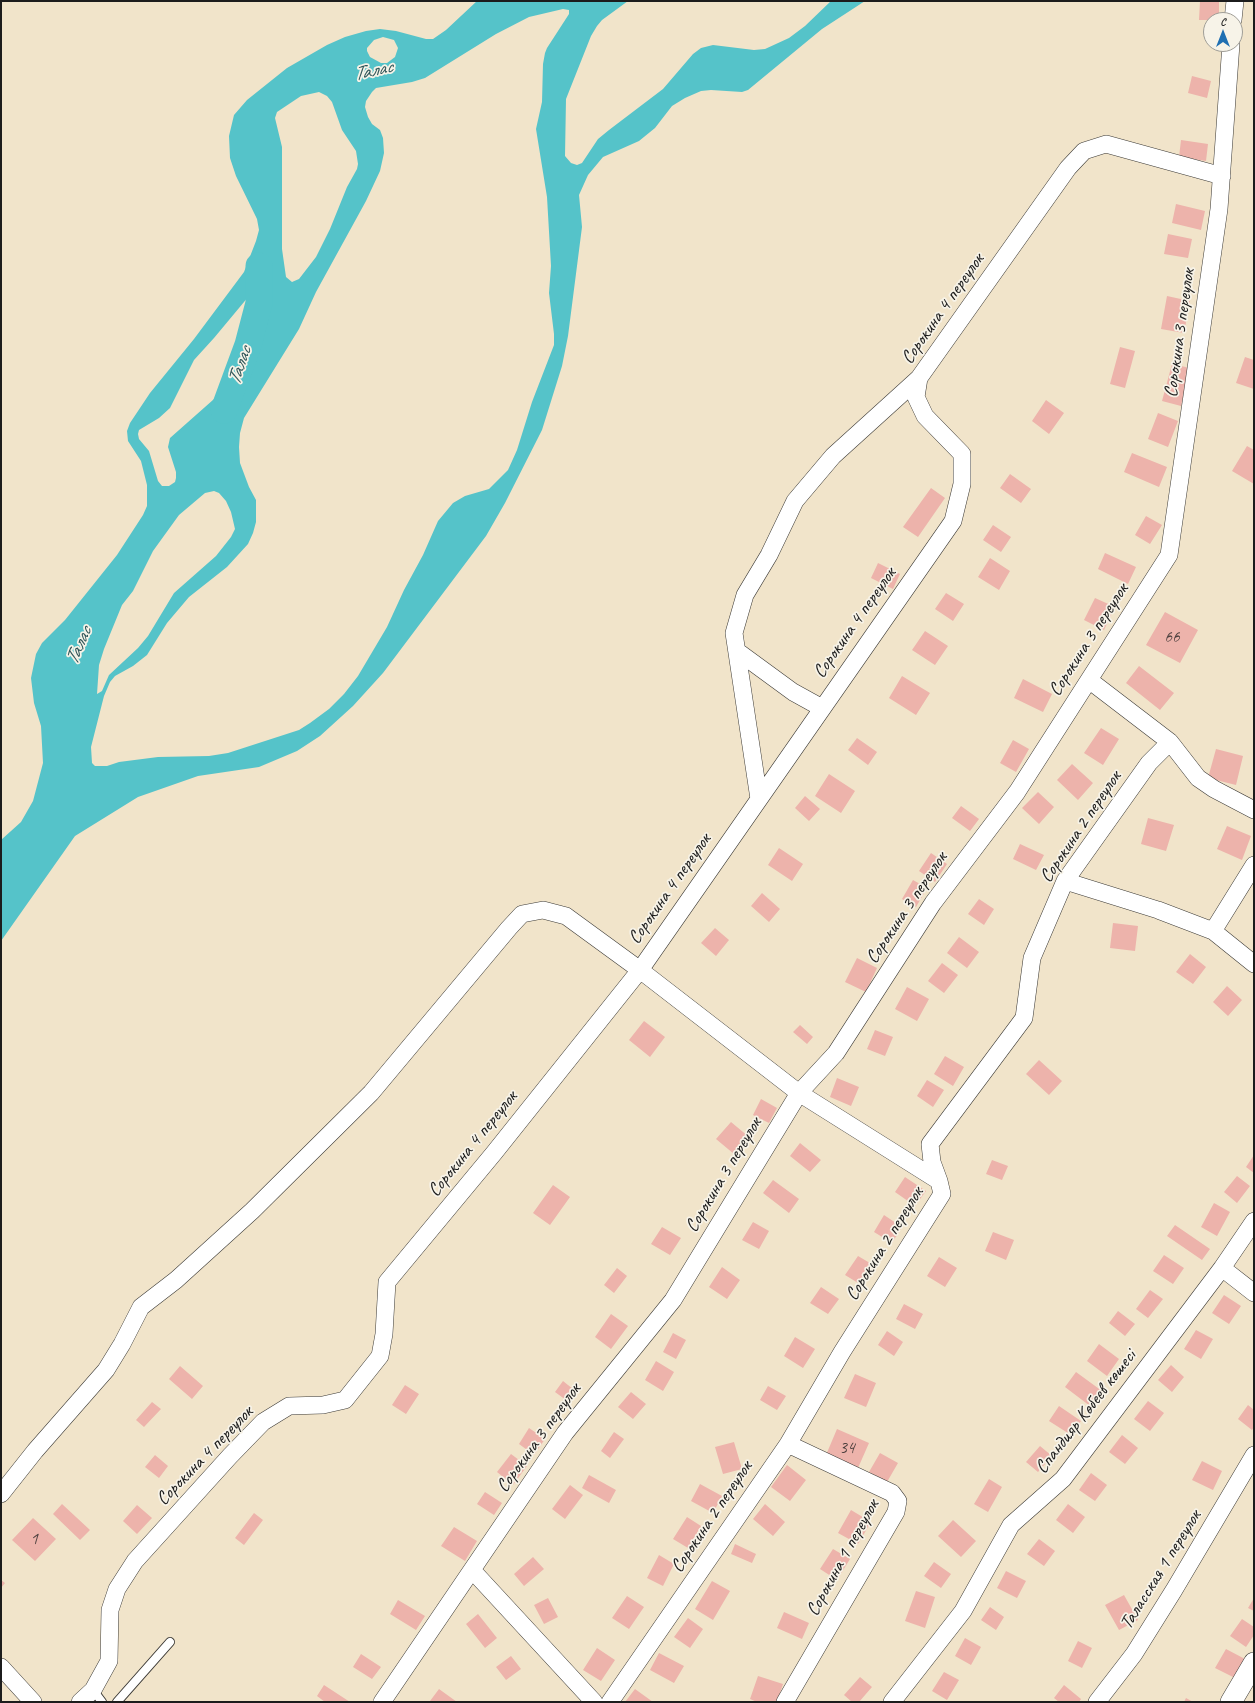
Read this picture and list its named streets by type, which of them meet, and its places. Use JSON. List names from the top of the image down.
{
  "streets": {
    "street": [
      "Сорокина 4 переулок",
      "Сорокина 3 переулок",
      "Сорокина 2 переулок",
      "Спандияр Көбеев көшесі",
      "Сорокина 1 переулок",
      "Таласская 1 переулок"
    ]
  },
  "crossings": [
    ["Сорокина 4 переулок", "Сорокина 3 переулок"],
    ["Сорокина 2 переулок", "Сорокина 1 переулок"]
  ],
  "water": ["Талас"],
  "house_numbers": ["66", "34", "1"],
  "north": "top"
}
